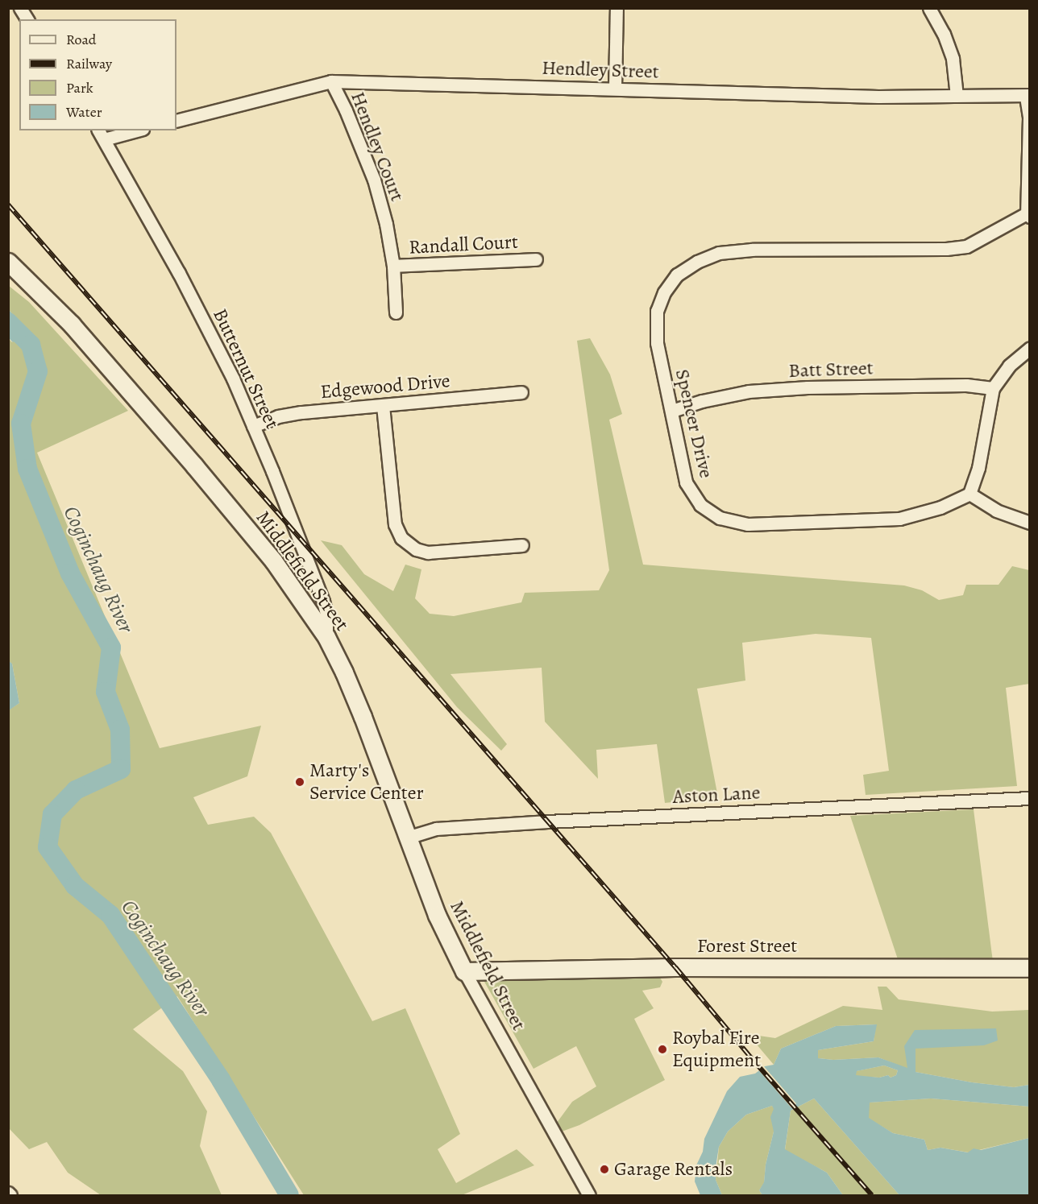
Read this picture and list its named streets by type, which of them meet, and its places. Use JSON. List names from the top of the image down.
{
  "streets": {
    "main road": ["Middlefield Street", "Forest Street"],
    "street": [
      "Hendley Street",
      "Hendley Court",
      "Randall Court",
      "Butternut Street",
      "Batt Street",
      "Edgewood Drive",
      "Spencer Drive",
      "Aston Lane"
    ]
  },
  "crossings": [
    ["Hendley Street", "Hendley Court"],
    ["Hendley Court", "Randall Court"],
    ["Butternut Street", "Edgewood Drive"],
    ["Butternut Street", "Middlefield Street"],
    ["Batt Street", "Spencer Drive"],
    ["Middlefield Street", "Aston Lane"],
    ["Middlefield Street", "Forest Street"]
  ],
  "water": ["Coginchaug River"],
  "places": ["Marty's Service Center", "Roybal Fire Equipment", "Garage Rentals"],
  "legend": [
    "Road",
    "Railway",
    "Park",
    "Water"
  ]
}
